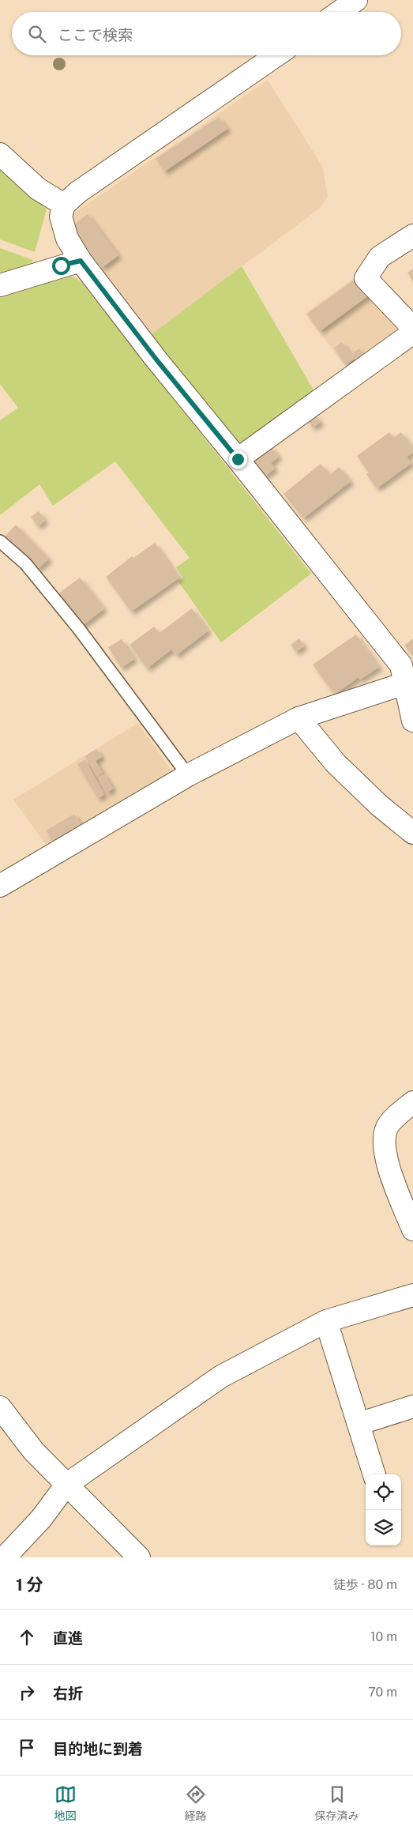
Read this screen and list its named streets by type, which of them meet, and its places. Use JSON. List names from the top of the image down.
{
  "page": {
    "search": "ここで検索",
    "heading": ["1 分", "徒歩 · 80 m"],
    "list": [
      ["直進", "10 m"],
      ["右折", "70 m"],
      "目的地に到着"
    ],
    "nav": ["地図", "経路", "保存済み"]
  }
}
